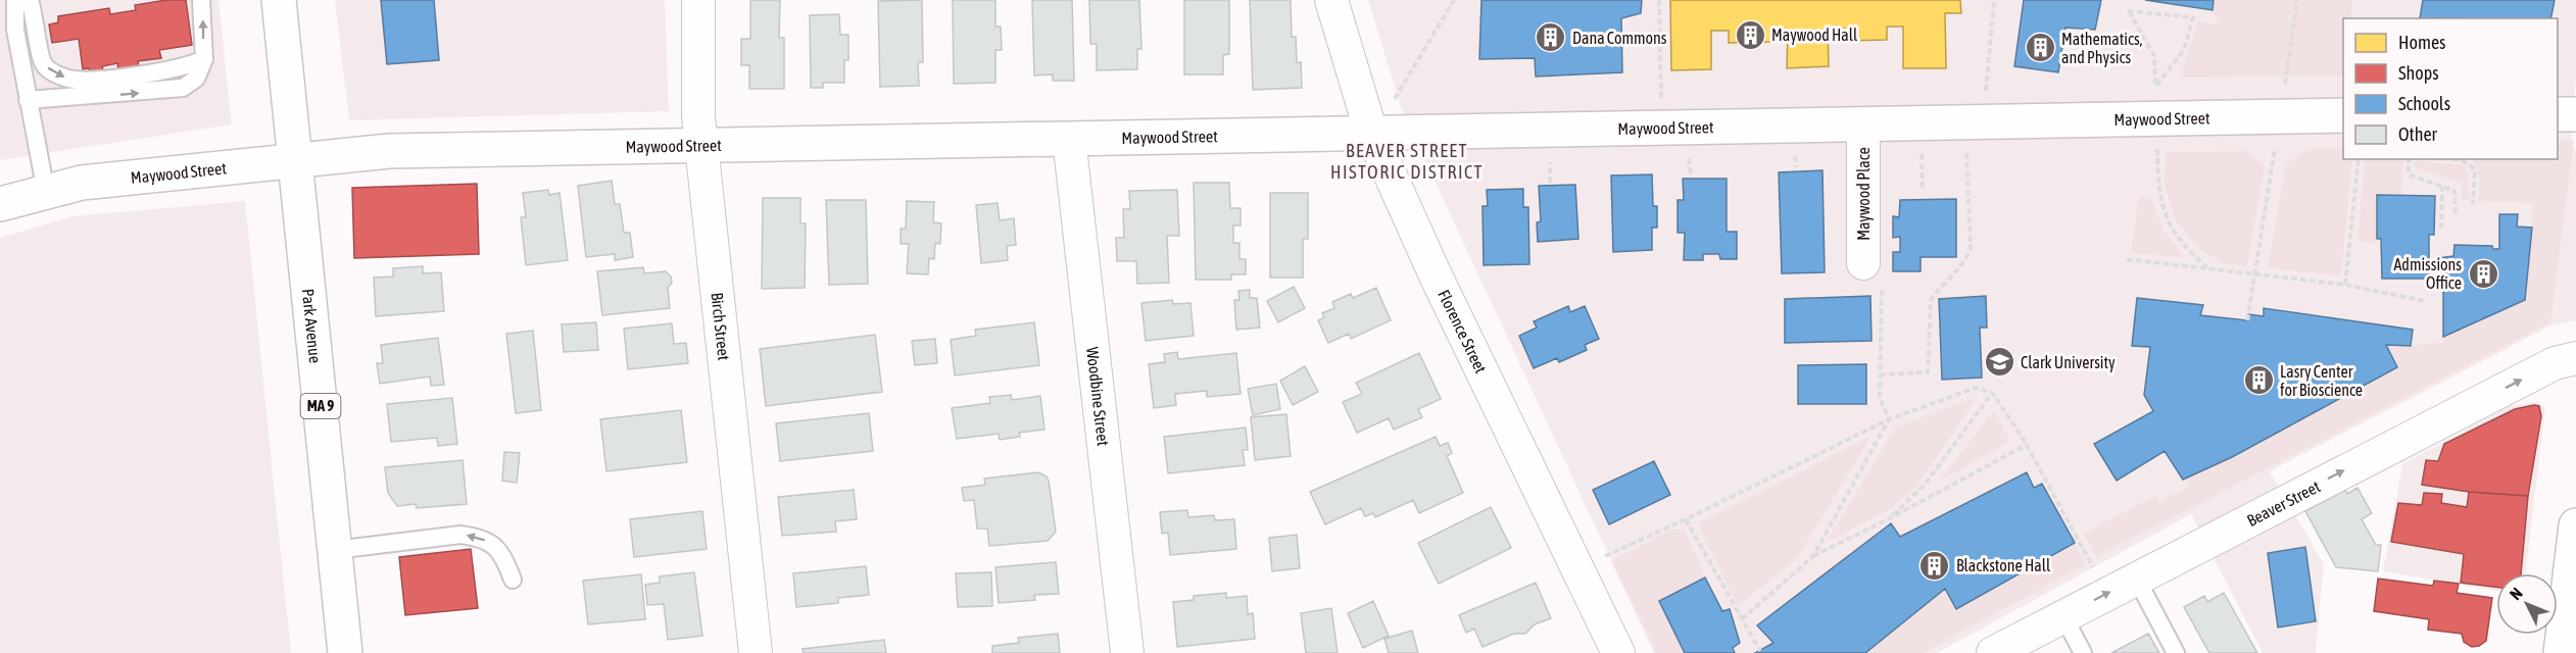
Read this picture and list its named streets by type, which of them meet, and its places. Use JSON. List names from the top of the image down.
{
  "streets": {
    "main road": ["Maywood Street", "Park Avenue", "MA 9"],
    "street": [
      "Maywood Place",
      "Birch Street",
      "Florence Street",
      "Woodbine Street",
      "Beaver Street"
    ]
  },
  "crossings": [
    ["Maywood Street", "Maywood Place"],
    ["Maywood Street", "Park Avenue"],
    ["Maywood Street", "Birch Street"],
    ["Maywood Street", "Florence Street"],
    ["Maywood Street", "Woodbine Street"]
  ],
  "one_way": ["Beaver Street"],
  "districts": ["BEAVER STREET HISTORIC DISTRICT"],
  "places": {
    "building": [
      "Maywood Hall",
      "Dana Commons",
      "Mathematics, and Physics",
      "Admissions Office",
      "Lasry Center for Bioscience",
      "Blackstone Hall"
    ],
    "school or university": ["Clark University"]
  },
  "legend": [
    "Homes",
    "Shops",
    "Schools",
    "Other"
  ],
  "north": "top left"
}
